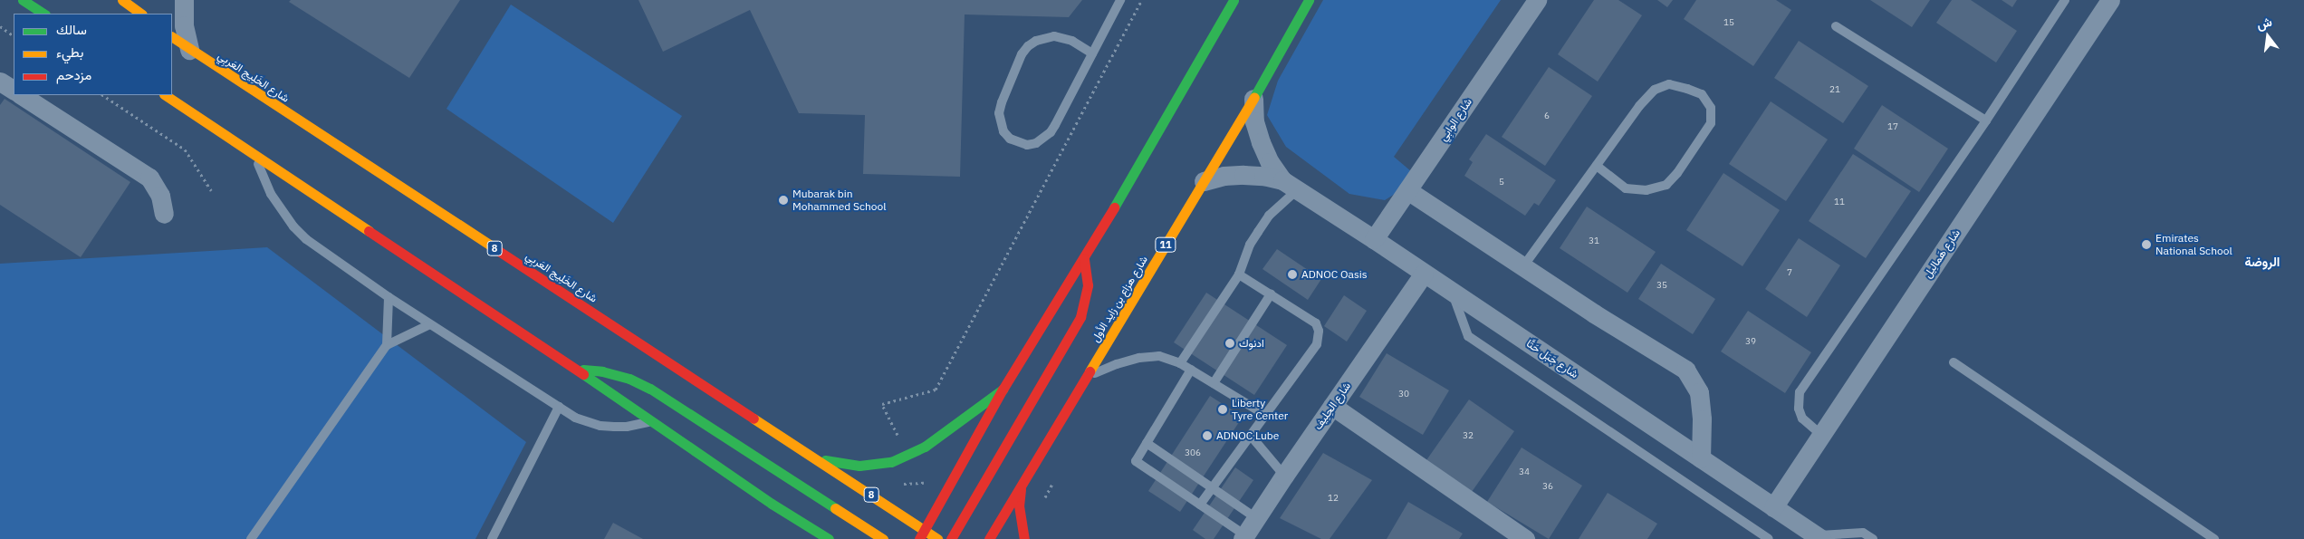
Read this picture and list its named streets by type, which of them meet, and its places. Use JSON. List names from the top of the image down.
{
  "streets": {
    "main road": [
      "شارع الخَلِيج العَربِي",
      "11",
      "8",
      "شارع هزاع بن زايد الأول"
    ],
    "street": [
      "شارع الوابِي",
      "شارع هَمالِيل",
      "شارع جَبَل حَتَّا",
      "شارع الحِلِيف"
    ]
  },
  "crossings": [
    ["شارع الوابِي", "شارع جَبَل حَتَّا"],
    ["شارع هَمالِيل", "شارع جَبَل حَتَّا"],
    ["شارع هزاع بن زايد الأول", "شارع جَبَل حَتَّا"],
    ["شارع جَبَل حَتَّا", "شارع الحِلِيف"]
  ],
  "districts": ["الروضة"],
  "places": [
    "Mubarak bin Mohammed School",
    "Emirates National School",
    "ADNOC Oasis",
    "ادنوك",
    "Liberty Tyre Center",
    "ADNOC Lube"
  ],
  "house_numbers": [
    "15",
    "21",
    "6",
    "17",
    "5",
    "11",
    "31",
    "7",
    "35",
    "39",
    "30",
    "32",
    "306",
    "34",
    "36",
    "12"
  ],
  "legend": ["سالك", "بطيء", "مزدحم"],
  "north": "top"
}
